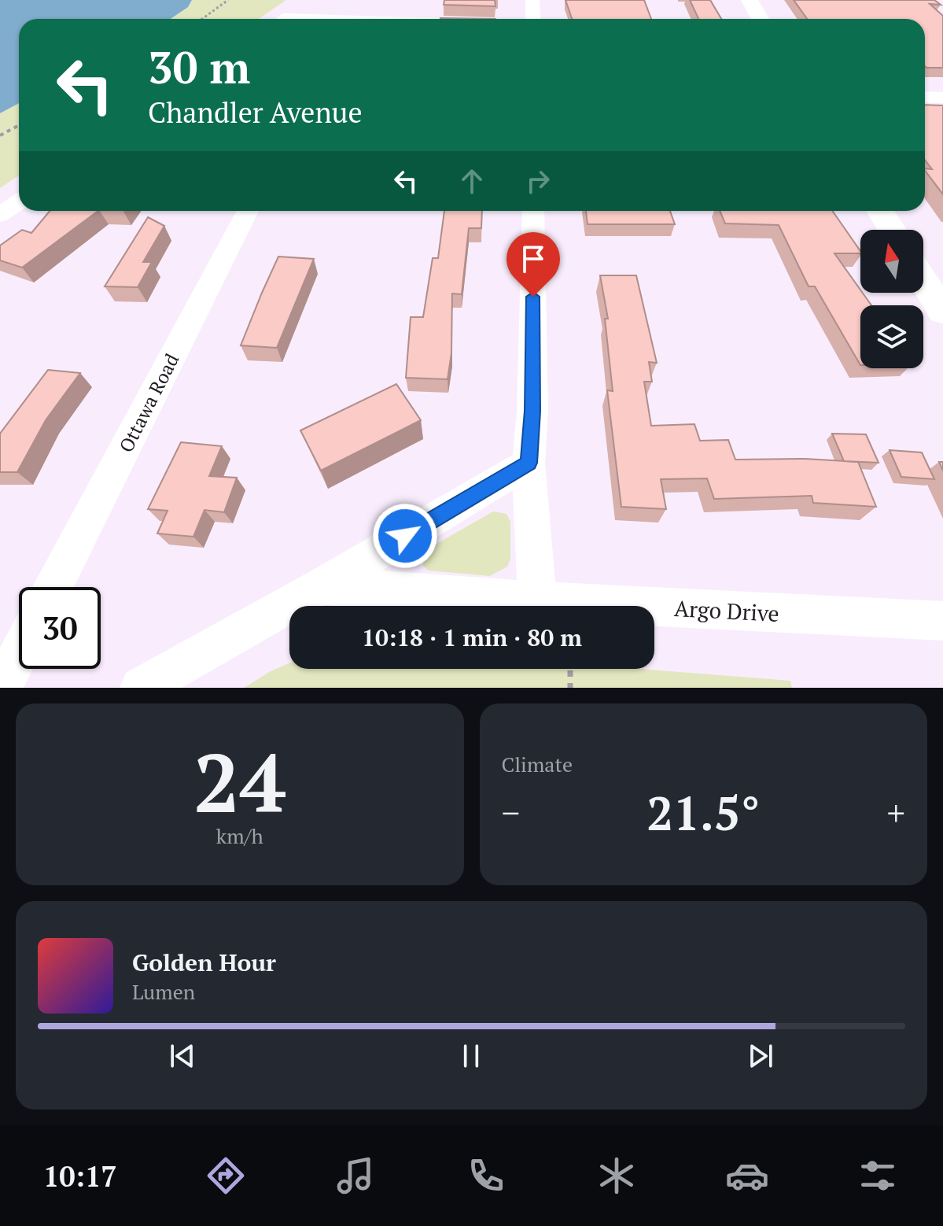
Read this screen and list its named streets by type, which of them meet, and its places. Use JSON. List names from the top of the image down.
{
  "streets": {
    "street": ["Ottawa Road", "Argo Drive"]
  },
  "north": "top",
  "page": {
    "turn": ["30 m", "Chandler Avenue"],
    "limit": "30",
    "trip": "10:18 · 1 min · 80 m",
    "tile": [
      ["24", "km/h"],
      "Climate"
    ],
    "heat": ["−", "21.5°", "+"],
    "song": ["Golden Hour", "Lumen"],
    "tabs": "10:17"
  }
}
